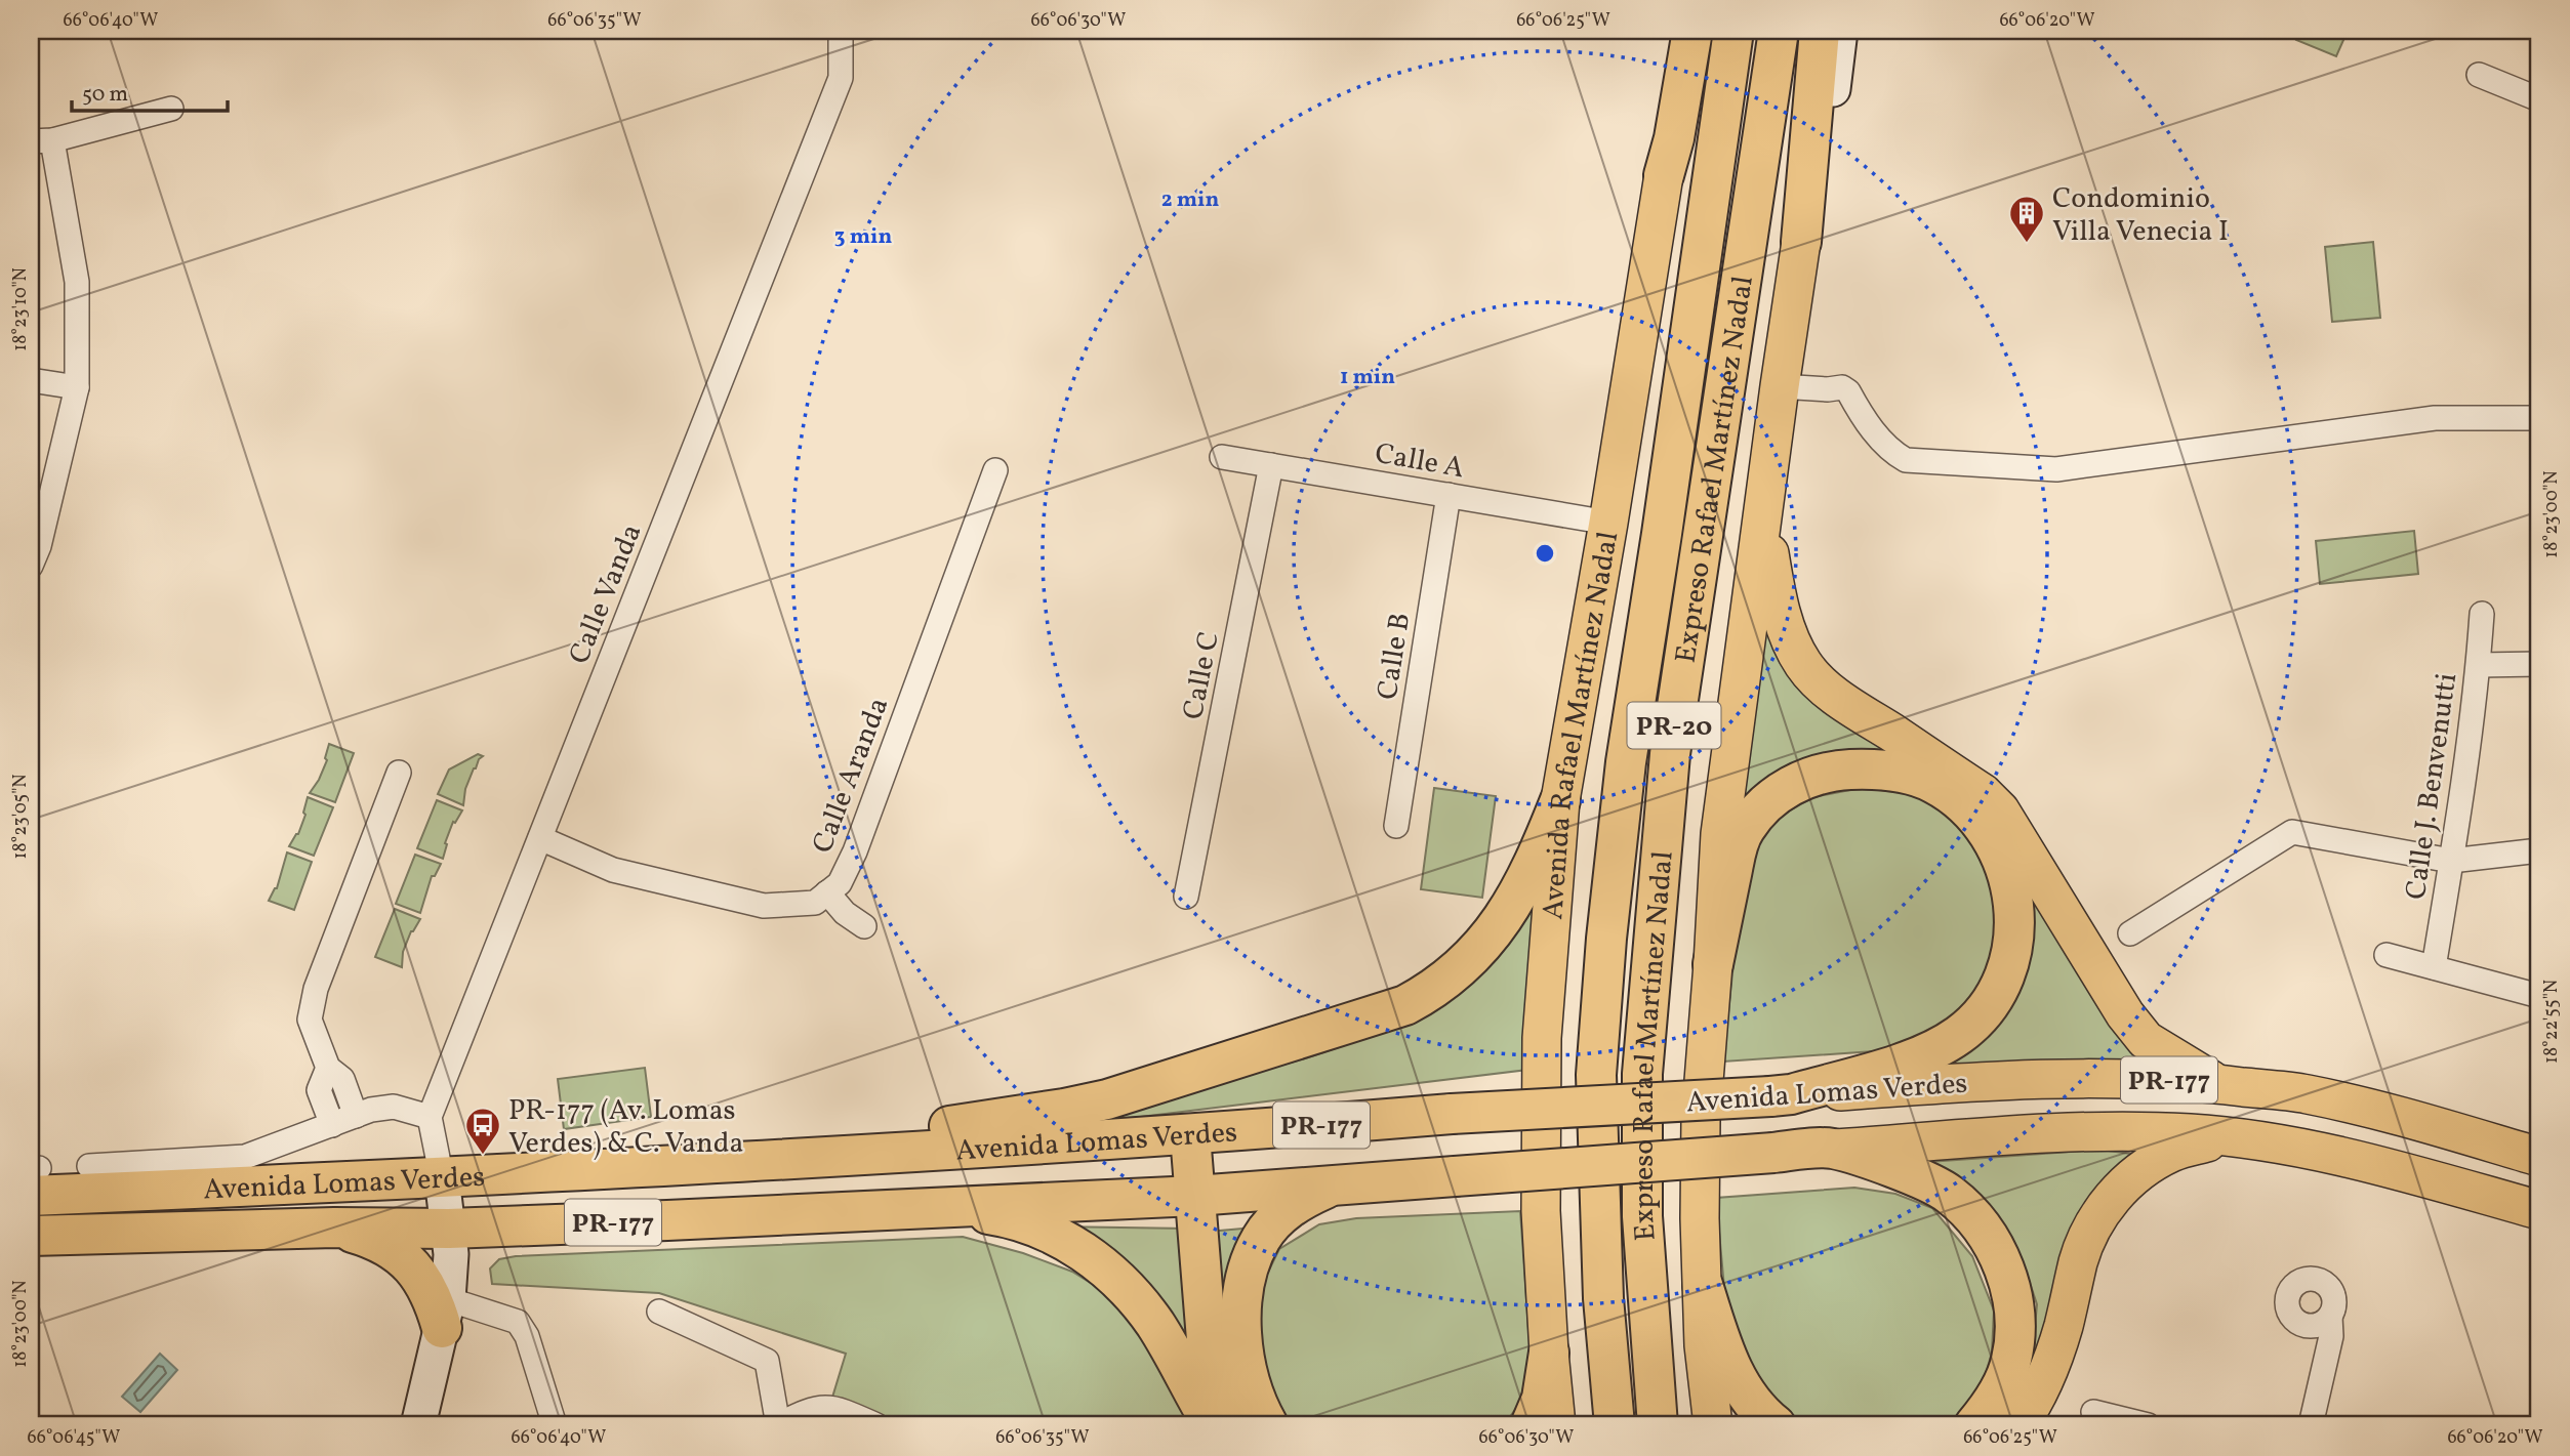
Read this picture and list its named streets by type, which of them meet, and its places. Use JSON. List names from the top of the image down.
{
  "streets": {
    "highway": [
      "Expreso Rafael Martínez Nadal",
      "PR-20",
      "PR-177",
      "Avenida Lomas Verdes"
    ],
    "main road": ["Avenida Rafael Martínez Nadal"],
    "street": [
      "Calle A",
      "Calle Vanda",
      "Calle B",
      "Calle C",
      "Calle Aranda",
      "Calle J. Benvenutti"
    ]
  },
  "crossings": [
    ["Calle A", "Calle B"],
    ["Calle A", "Calle C"],
    ["Calle A", "Avenida Rafael Martínez Nadal"],
    ["Calle Vanda", "Calle Aranda"]
  ],
  "places": {
    "building": ["Condominio Villa Venecia I"],
    "bus stop": ["PR-177 (Av. Lomas Verdes) & C. Vanda"]
  },
  "scale_bar": "50 m",
  "coordinates": [
    "66°06'40\"W",
    "66°06'35\"W",
    "66°06'30\"W",
    "66°06'25\"W",
    "66°06'20\"W",
    "18°23'10\"N",
    "18°23'00\"N",
    "18°23'05\"N",
    "18°22'55\"N",
    "66°06'45\"W"
  ],
  "rings": ["2 min", "3 min", "1 min"]
}
